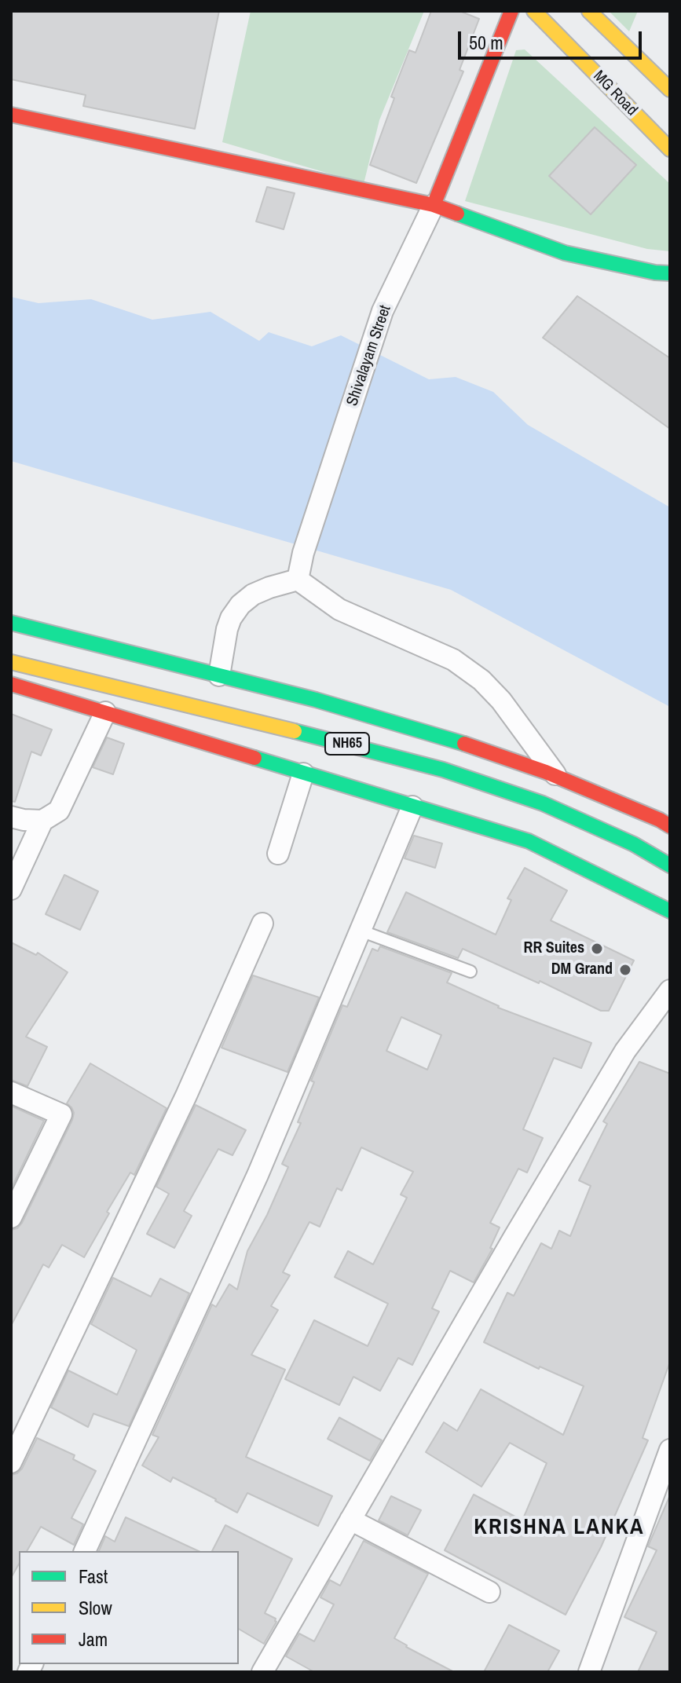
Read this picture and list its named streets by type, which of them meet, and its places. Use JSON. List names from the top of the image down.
{
  "streets": {
    "main road": ["MG Road", "Shivalayam Street", "NH65"]
  },
  "districts": ["KRISHNA LANKA"],
  "places": ["RR Suites", "DM Grand"],
  "legend": ["Fast", "Slow", "Jam"],
  "scale_bar": "50 m"
}
